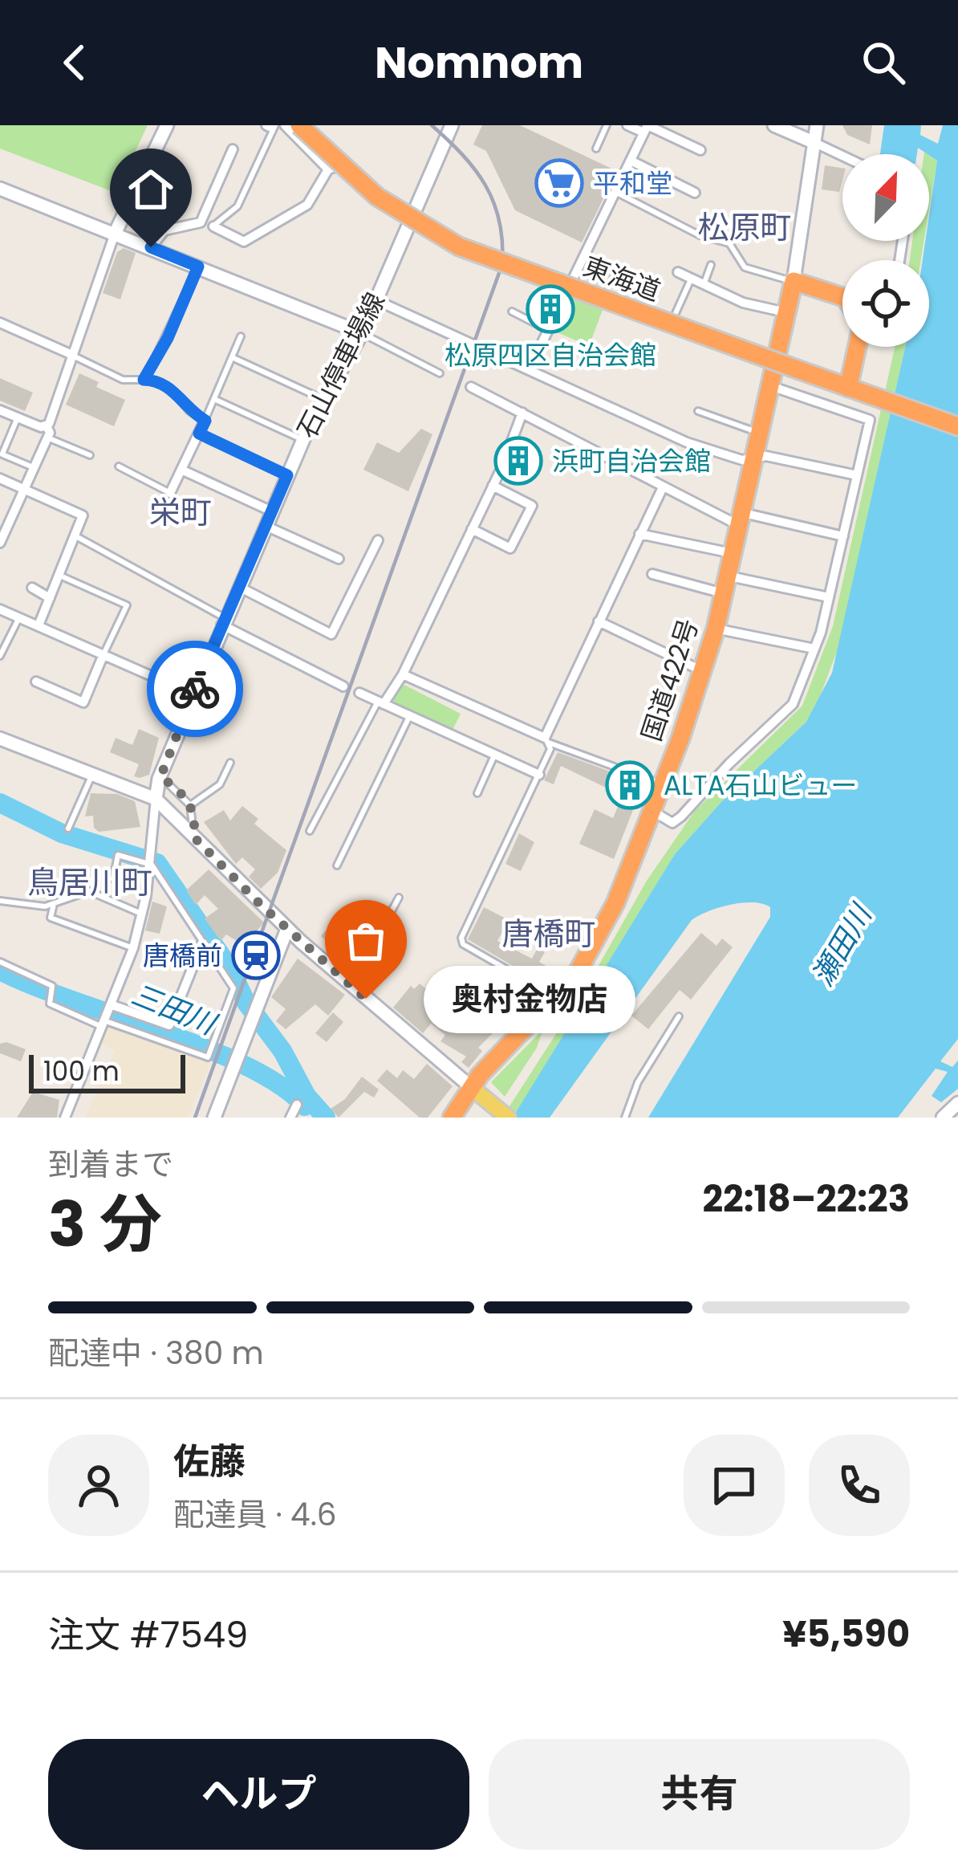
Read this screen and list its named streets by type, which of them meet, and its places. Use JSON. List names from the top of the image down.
{
  "streets": {
    "highway": ["東海道", "国道422号"],
    "main road": ["石山停車場線"]
  },
  "crossings": [
    ["東海道", "国道422号"]
  ],
  "districts": [
    "松原町",
    "栄町",
    "鳥居川町",
    "唐橋町"
  ],
  "water": ["瀬田川", "三田川"],
  "places": {
    "supermarket": ["平和堂"],
    "building": ["松原四区自治会館", "浜町自治会館", "ALTA石山ビュー"],
    "station": ["唐橋前"],
    "other": ["奥村金物店"]
  },
  "scale_bar": "100 m",
  "north": "top right",
  "page": {
    "header": "Nomnom",
    "bubble": "奥村金物店",
    "scale": "100 m",
    "heading": ["3 分", "到着まで", "22:18–22:23"],
    "panel": [
      "佐藤",
      "配達員 · 4.6",
      "注文 #7549",
      "¥5,590"
    ],
    "bar": "配達中 · 380 m",
    "buttons": ["ヘルプ", "共有"]
  }
}
